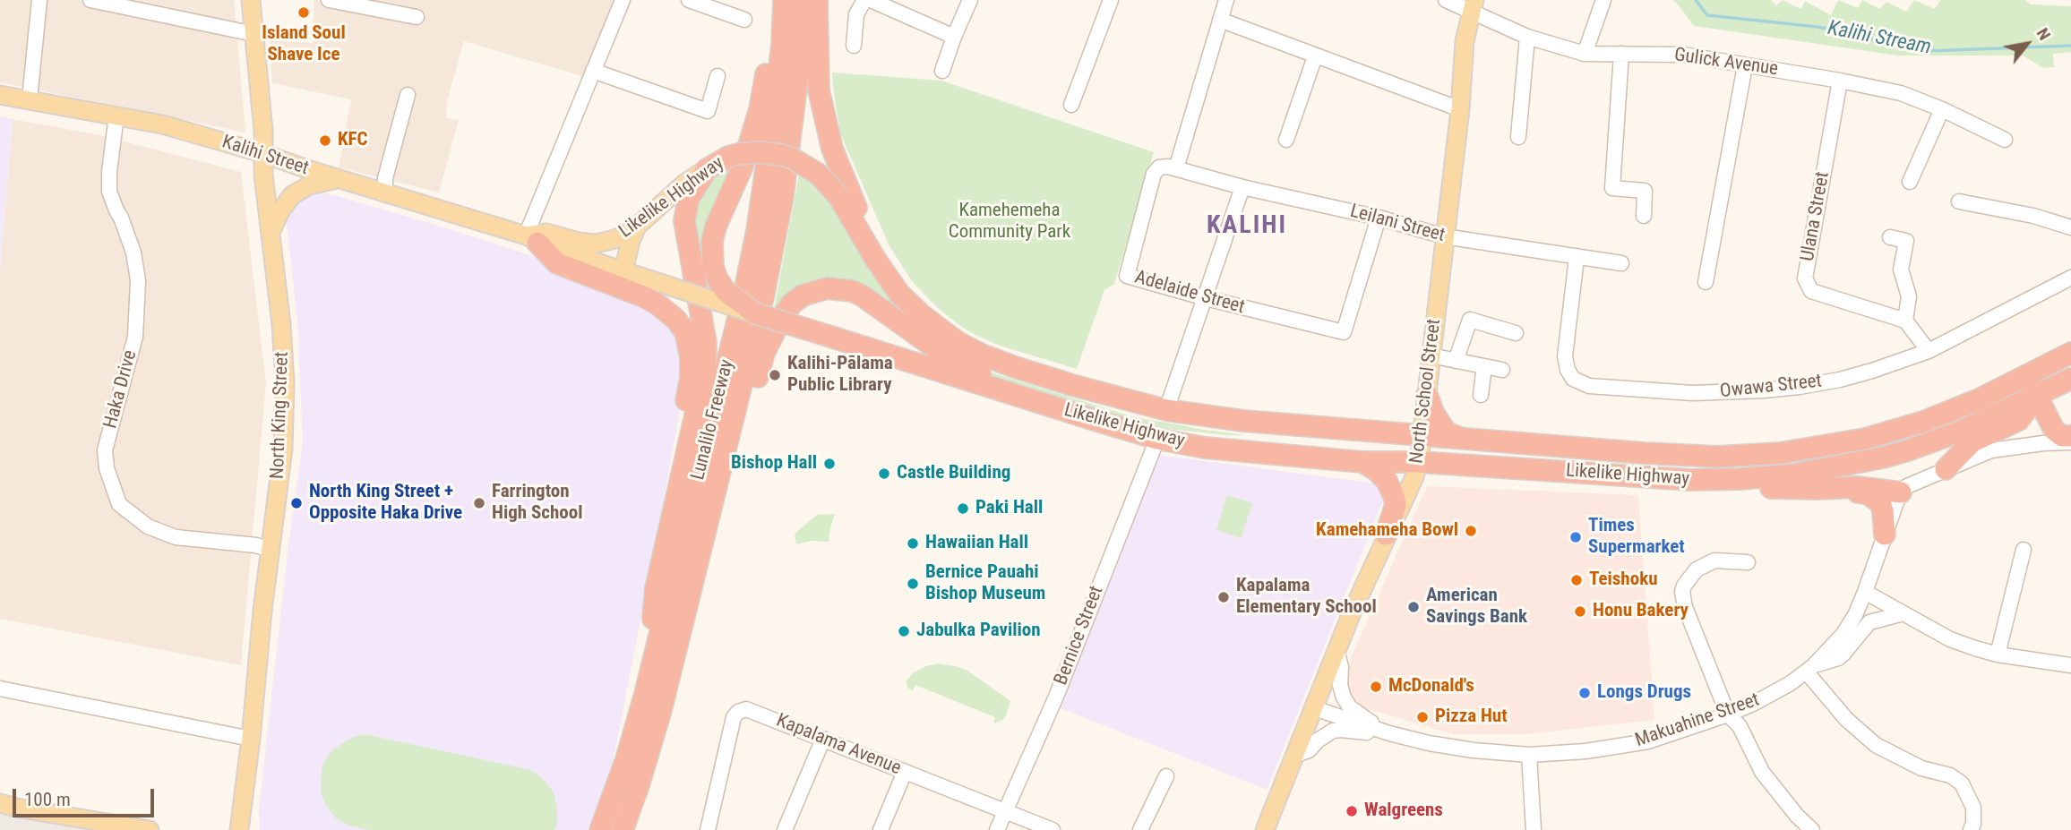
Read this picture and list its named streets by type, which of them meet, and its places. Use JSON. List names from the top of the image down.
{
  "streets": {
    "highway": ["Likelike Highway", "Lunalilo Freeway"],
    "main road": ["Kalihi Street", "North School Street", "North King Street"],
    "street": [
      "Gulick Avenue",
      "Ulana Street",
      "Leilani Street",
      "Adelaide Street",
      "Owawa Street",
      "Haka Drive",
      "Bernice Street",
      "Makuahine Street",
      "Kapalama Avenue"
    ]
  },
  "crossings": [
    ["Gulick Avenue", "Ulana Street"],
    ["Gulick Avenue", "North School Street"],
    ["Kalihi Street", "Likelike Highway"],
    ["Kalihi Street", "Haka Drive"],
    ["Kalihi Street", "North King Street"],
    ["Likelike Highway", "North School Street"],
    ["Likelike Highway", "Bernice Street"],
    ["Leilani Street", "Adelaide Street"],
    ["Leilani Street", "Owawa Street"],
    ["Leilani Street", "North School Street"],
    ["Haka Drive", "North King Street"],
    ["North School Street", "Makuahine Street"],
    ["Bernice Street", "Kapalama Avenue"]
  ],
  "districts": ["KALIHI"],
  "water": ["Kalihi Stream"],
  "parks": ["Kamehemeha Community Park"],
  "places": [
    "Island Soul Shave Ice",
    "KFC",
    "Kalihi-Pālama Public Library",
    "Bishop Hall",
    "Castle Building",
    "North King Street + Opposite Haka Drive",
    "Farrington High School",
    "Paki Hall",
    "Kamehameha Bowl",
    "Times Supermarket",
    "Hawaiian Hall",
    "Teishoku",
    "Bernice Pauahi Bishop Museum",
    "Kapalama Elementary School",
    "American Savings Bank",
    "Honu Bakery",
    "Jabulka Pavilion",
    "McDonald's",
    "Longs Drugs",
    "Pizza Hut",
    "Walgreens"
  ],
  "scale_bar": "100 m",
  "north": "top right"
}
